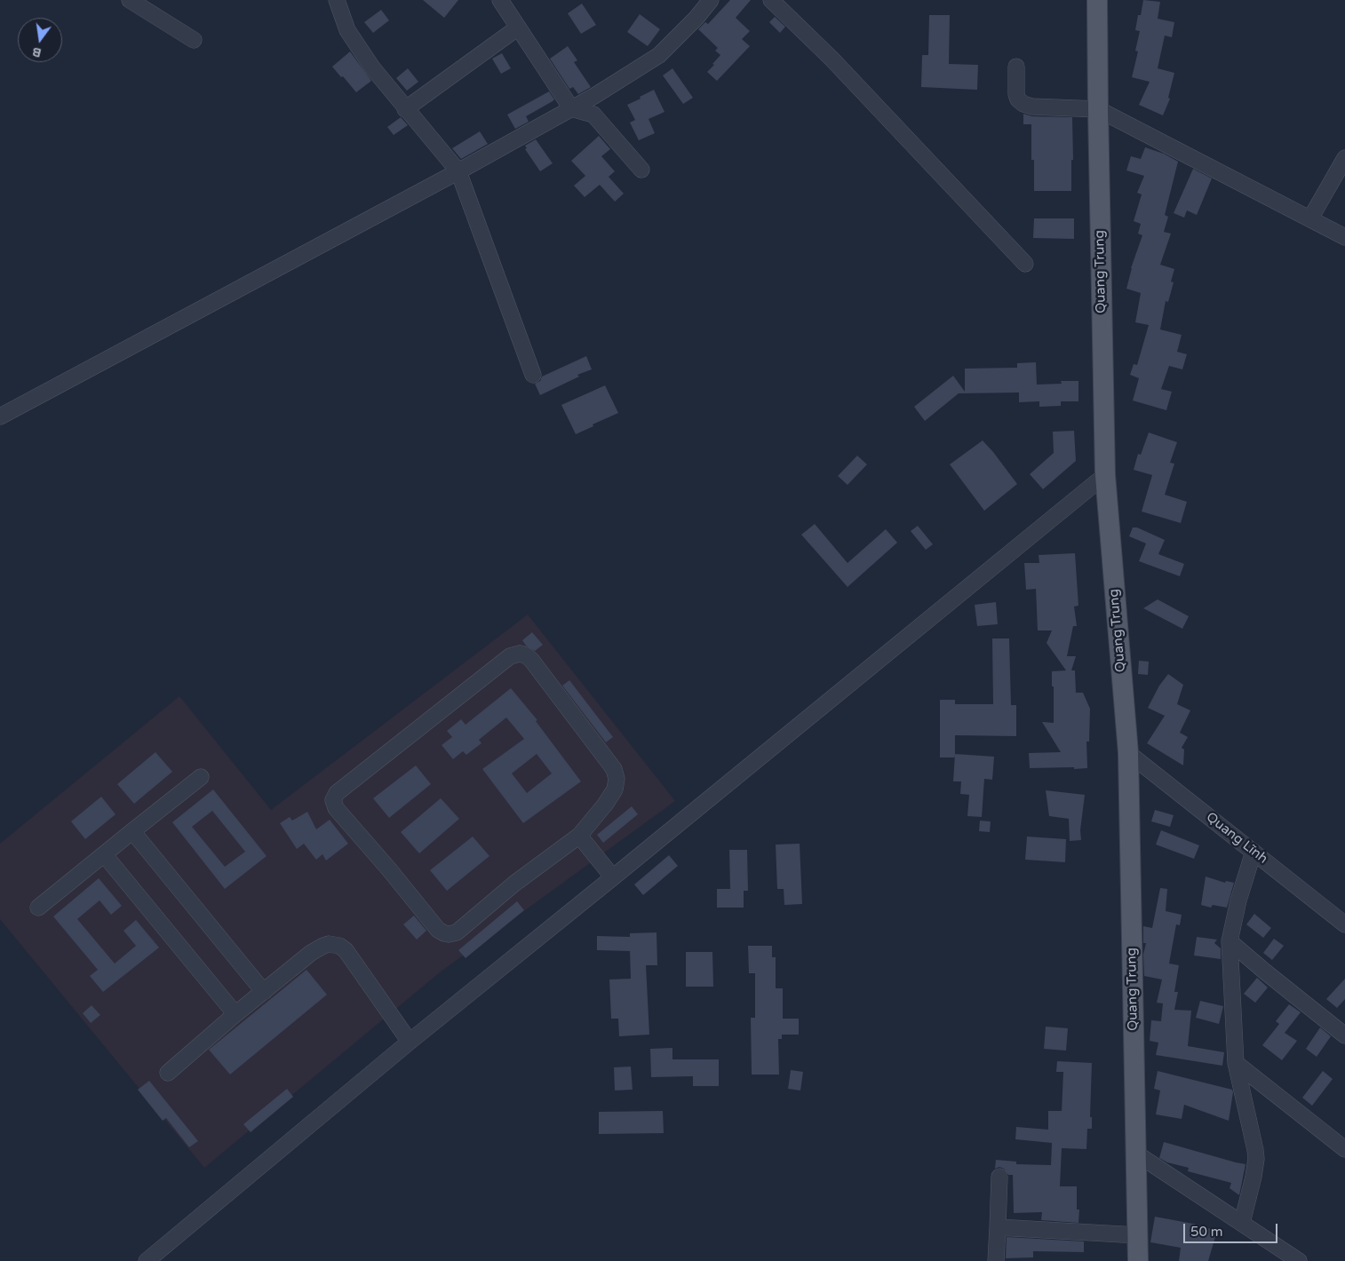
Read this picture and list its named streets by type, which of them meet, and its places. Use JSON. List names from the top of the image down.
{
  "streets": {
    "main road": ["Quang Trung"],
    "street": ["Quang Lĩnh"]
  },
  "crossings": [
    ["Quang Trung", "Quang Lĩnh"]
  ],
  "scale_bar": "50 m",
  "north": "bottom"
}
